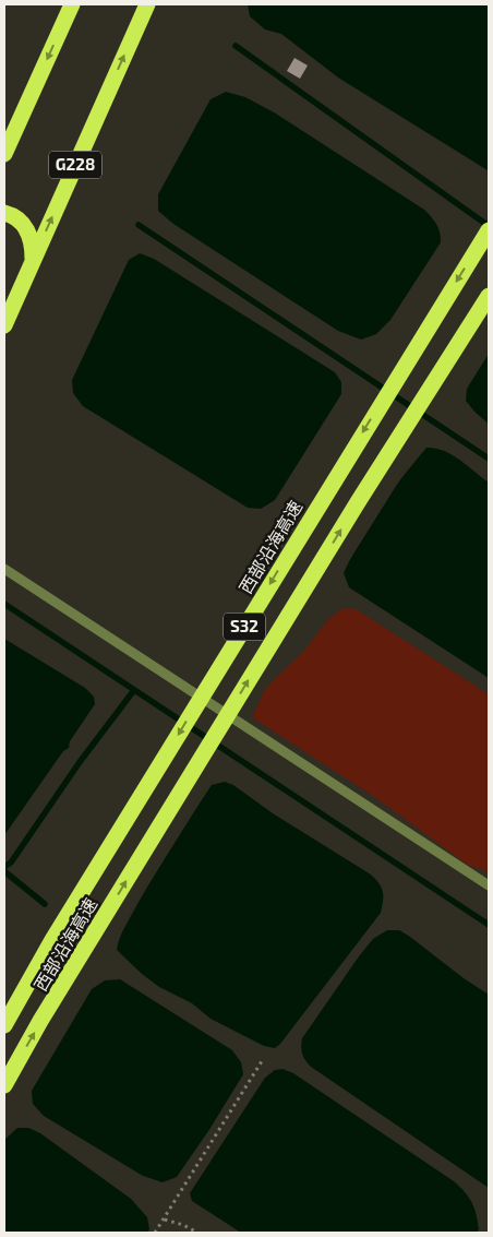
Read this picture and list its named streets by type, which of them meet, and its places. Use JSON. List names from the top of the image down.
{
  "streets": {
    "highway": ["G228", "西部沿海高速", "S32"]
  }
}
